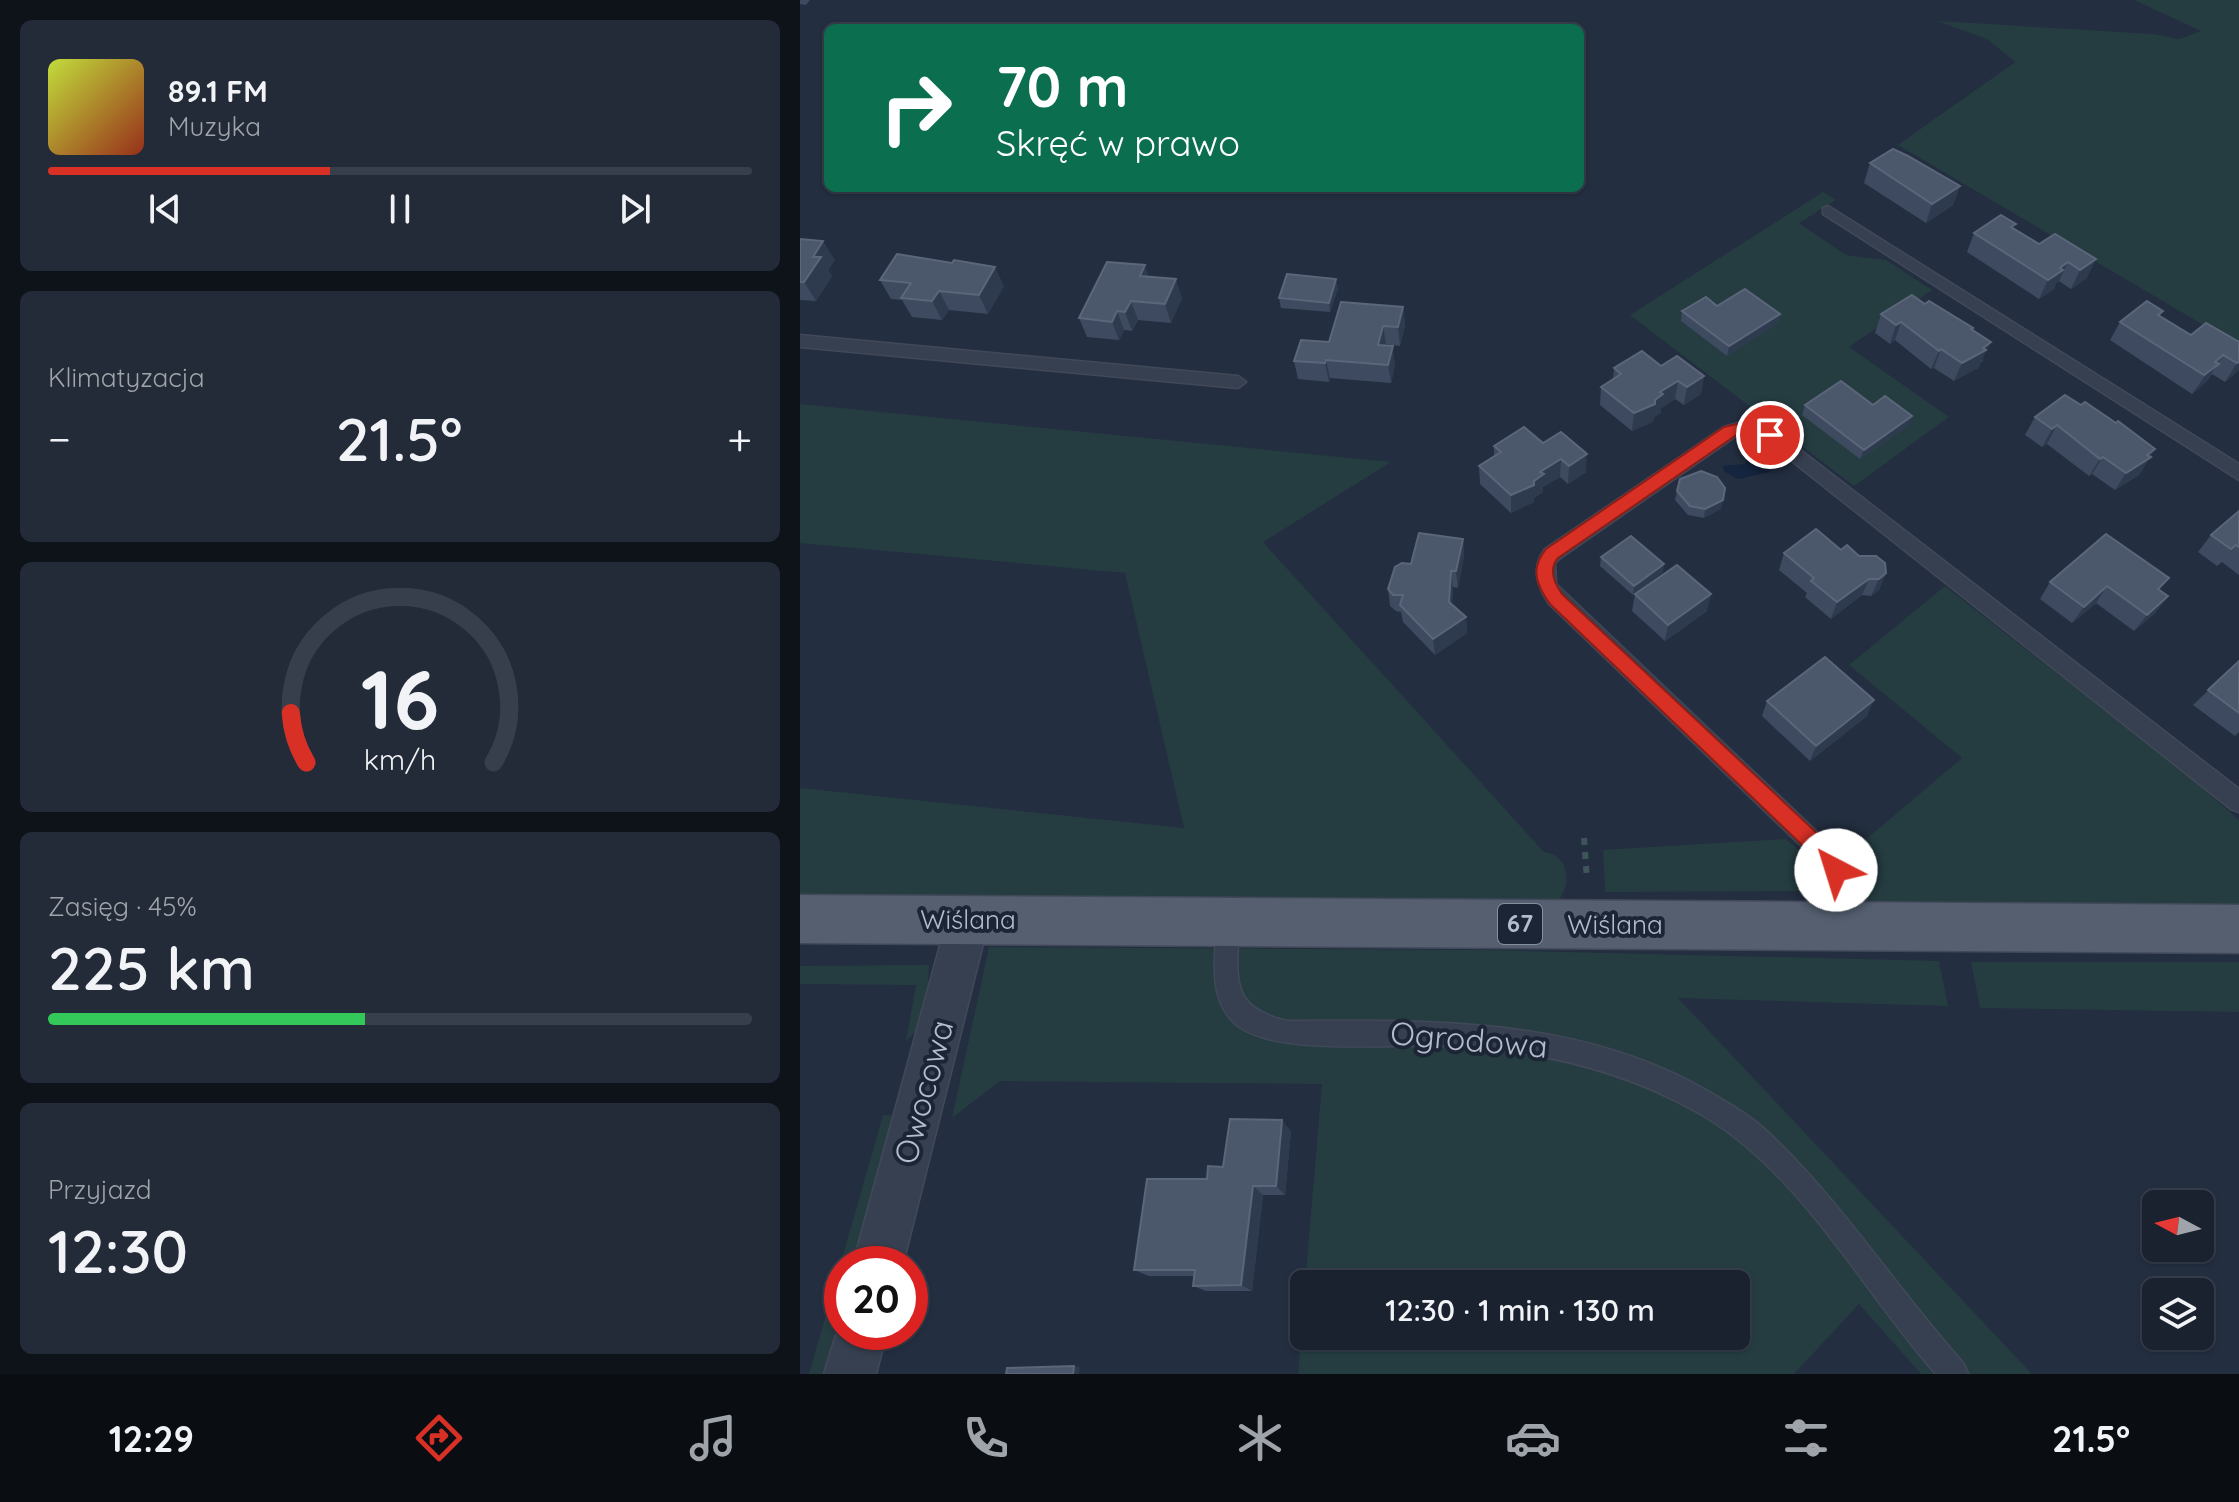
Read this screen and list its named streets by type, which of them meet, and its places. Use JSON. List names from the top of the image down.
{
  "streets": {
    "main road": ["Wiślana", "67"],
    "street": ["Owocowa"],
    "lane": ["Ogrodowa"]
  },
  "crossings": [
    ["Wiślana", "Ogrodowa"],
    ["Wiślana", "Owocowa"]
  ],
  "north": "left",
  "page": {
    "turn": ["70 m", "Skręć w prawo"],
    "song": ["89.1 FM", "Muzyka"],
    "tile": [
      "Klimatyzacja",
      ["Zasięg · 45%", "225 km"],
      ["Przyjazd", "12:30"]
    ],
    "heat": ["−", "21.5°", "+"],
    "limit": "20",
    "trip": "12:30 · 1 min · 130 m",
    "tabs": ["12:29", "21.5°"],
    "gauge": ["16", "km/h"]
  }
}
